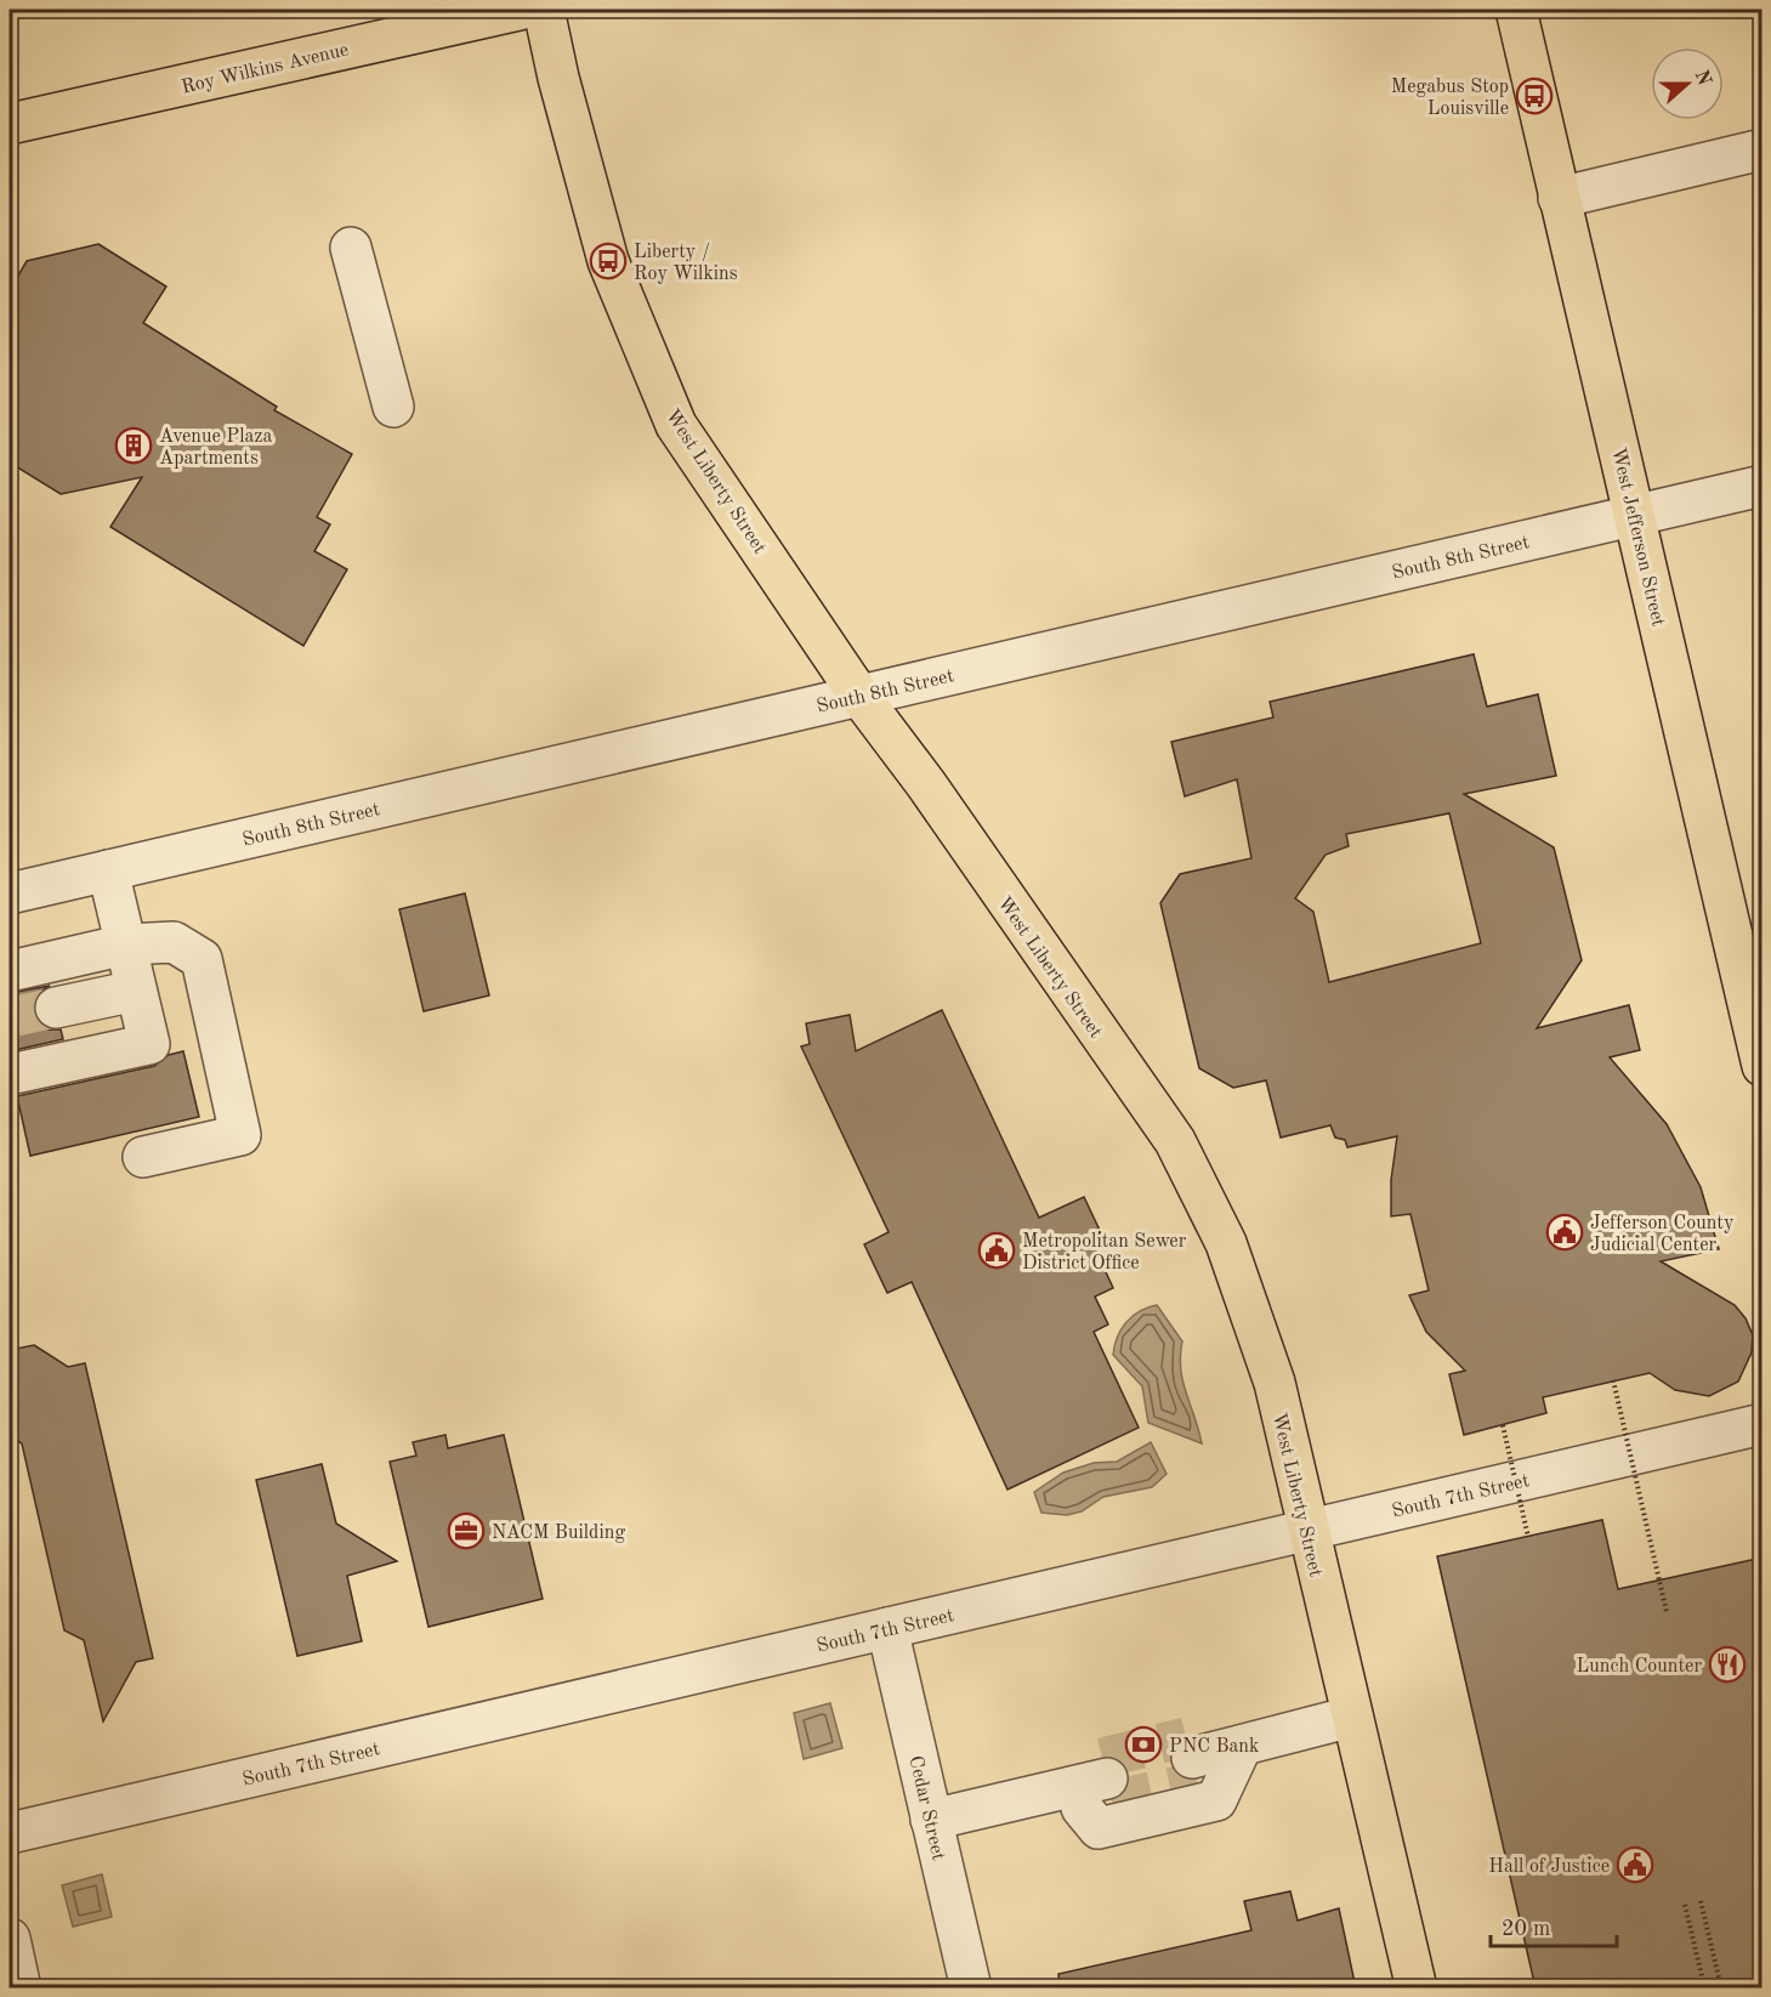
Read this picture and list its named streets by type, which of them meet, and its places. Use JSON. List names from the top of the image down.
{
  "streets": {
    "main road": ["Roy Wilkins Avenue", "West Liberty Street", "West Jefferson Street"],
    "street": ["South 8th Street", "South 7th Street", "Cedar Street"]
  },
  "crossings": [
    ["West Liberty Street", "South 8th Street"],
    ["West Liberty Street", "South 7th Street"],
    ["West Jefferson Street", "South 8th Street"],
    ["South 7th Street", "Cedar Street"]
  ],
  "places": {
    "bus stop": ["Megabus Stop Louisville", "Liberty / Roy Wilkins"],
    "building": ["Avenue Plaza Apartments"],
    "public building": ["Jefferson County Judicial Center", "Metropolitan Sewer District Office", "Hall of Justice"],
    "office": ["NACM Building"],
    "restaurant": ["Lunch Counter"],
    "bank": ["PNC Bank"]
  },
  "scale_bar": "20 m",
  "north": "right"
}
